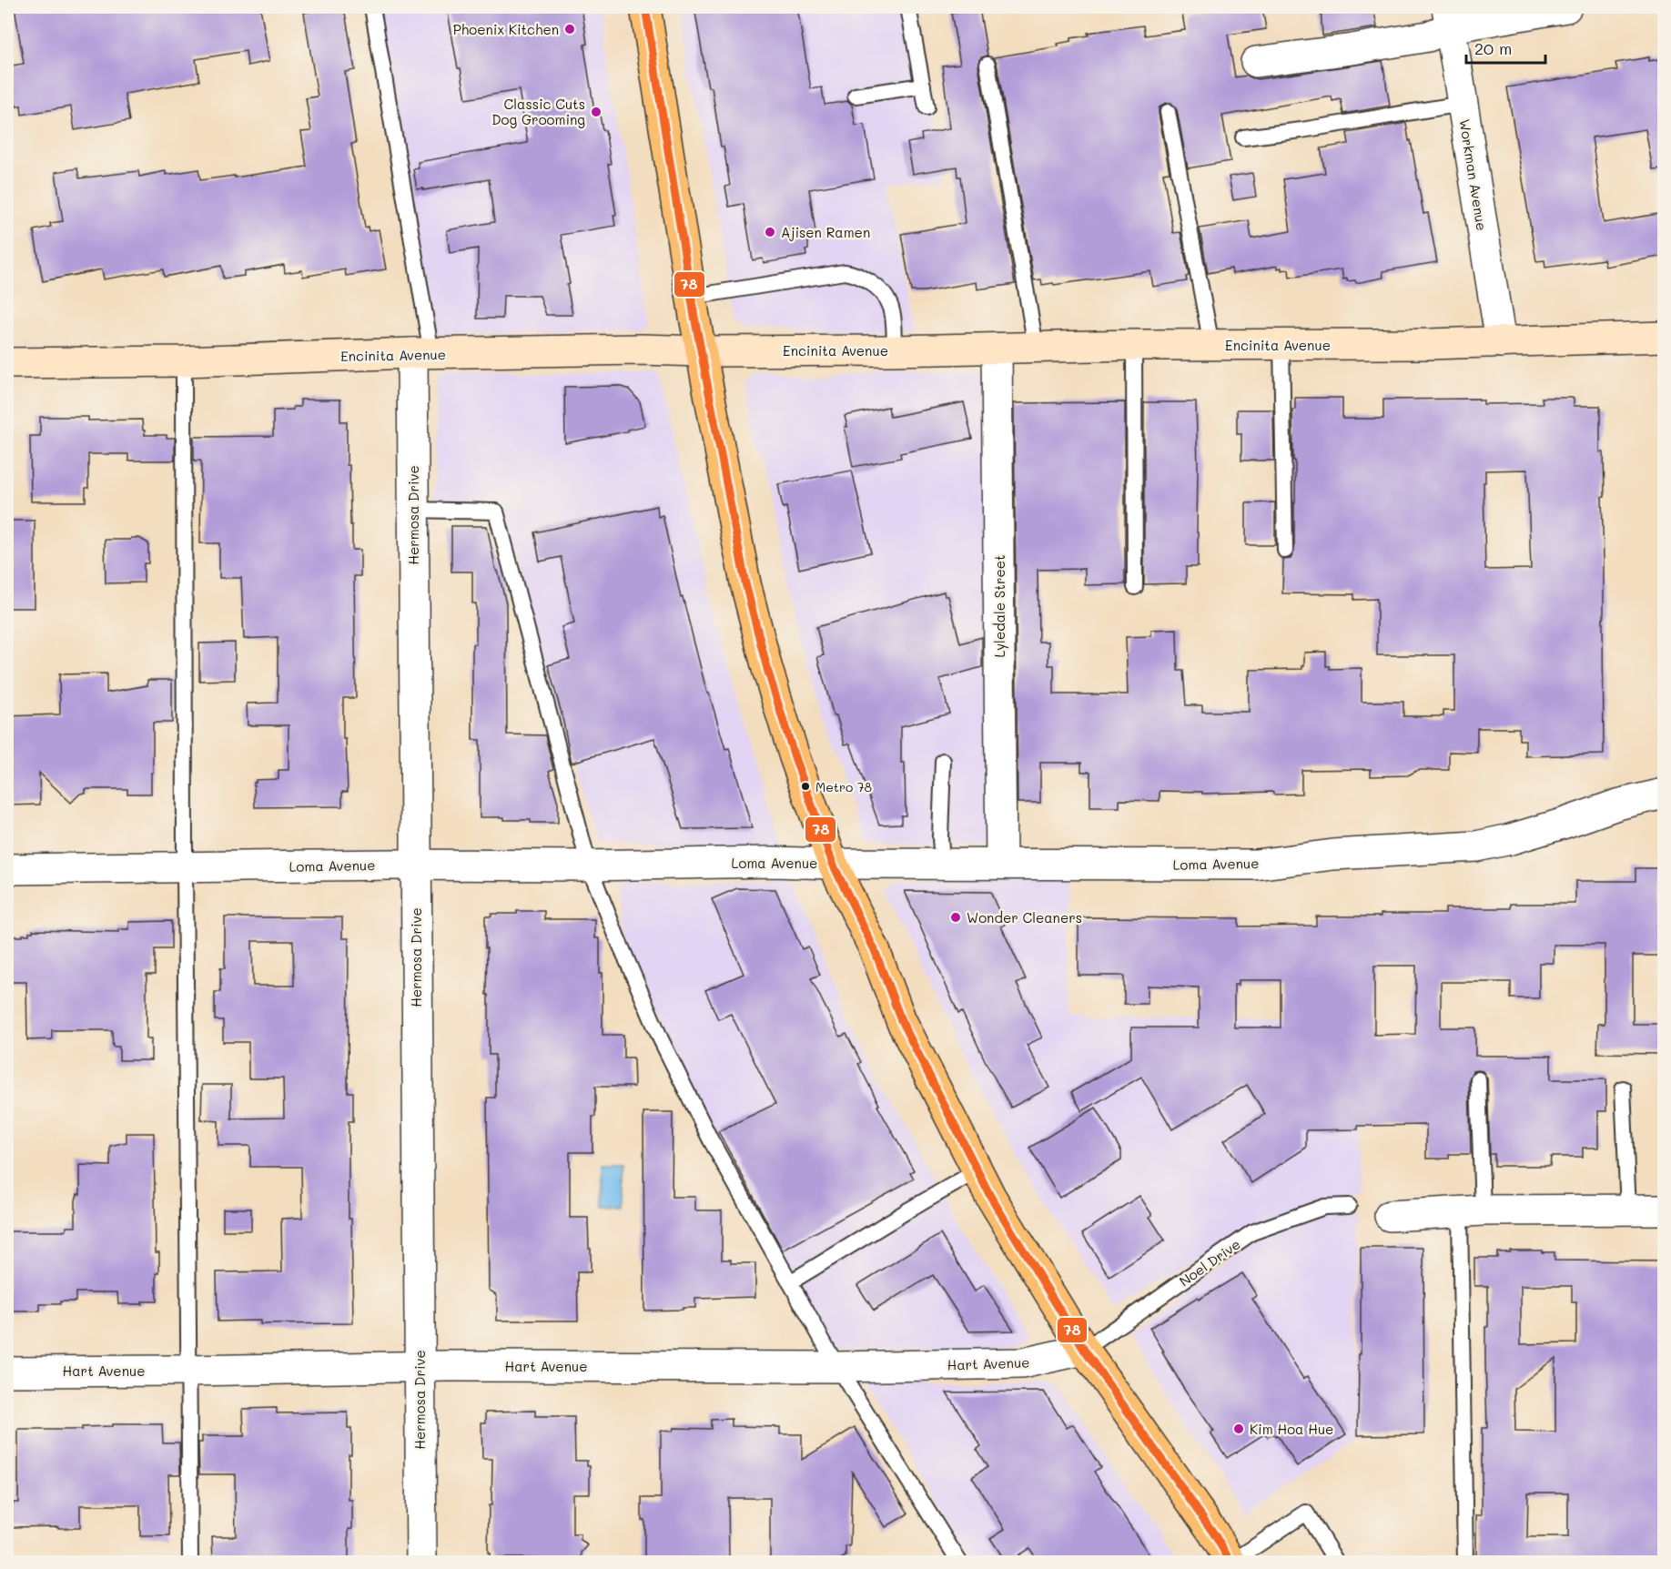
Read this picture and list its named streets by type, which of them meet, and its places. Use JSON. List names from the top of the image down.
{
  "streets": {
    "street": [
      "Workman Avenue",
      "Encinita Avenue",
      "Hermosa Drive",
      "Lyledale Street",
      "Loma Avenue",
      "Hart Avenue"
    ],
    "lane": ["Noel Drive"]
  },
  "crossings": [
    ["Workman Avenue", "Encinita Avenue"],
    ["Encinita Avenue", "Hermosa Drive"],
    ["Encinita Avenue", "Lyledale Street"],
    ["Hermosa Drive", "Loma Avenue"],
    ["Hermosa Drive", "Hart Avenue"],
    ["Lyledale Street", "Loma Avenue"],
    ["Noel Drive", "Hart Avenue"]
  ],
  "places": [
    "Phoenix Kitchen",
    "Classic Cuts Dog Grooming",
    "Ajisen Ramen",
    "Metro 78",
    "Wonder Cleaners",
    "Kim Hoa Hue"
  ],
  "lines": ["transit line 78"],
  "scale_bar": "20 m"
}
